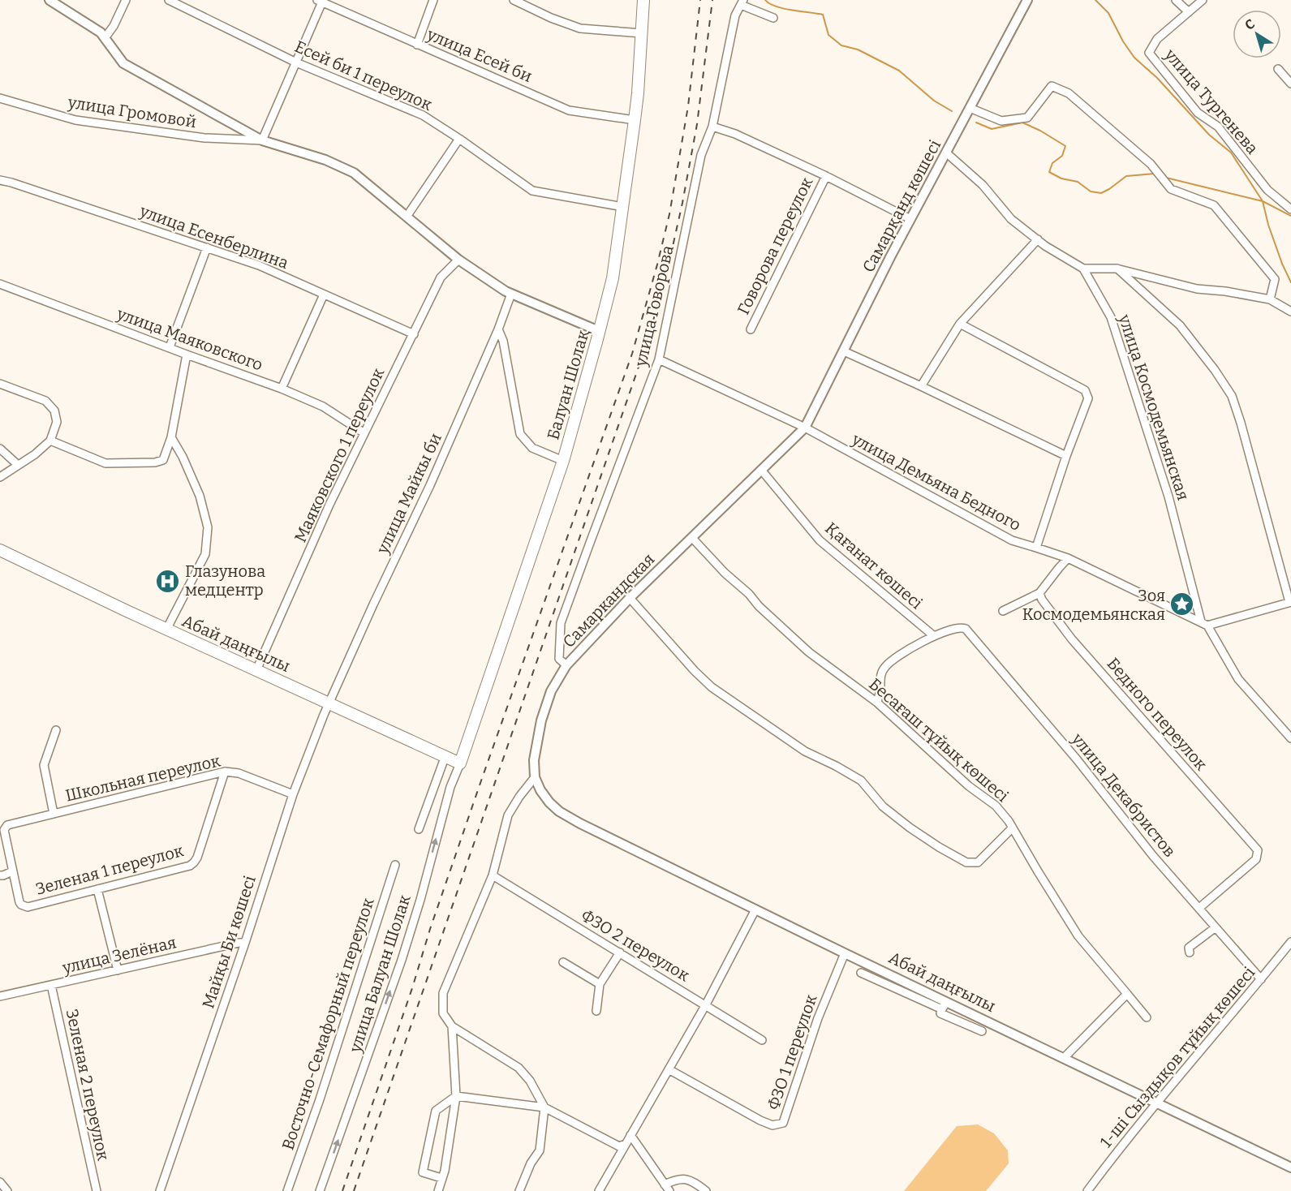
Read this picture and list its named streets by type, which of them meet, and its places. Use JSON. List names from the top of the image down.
{
  "streets": {
    "main road": ["Балуан Шолақ", "Абай даңғылы"],
    "street": [
      "улица Есей би",
      "Есей би 1 переулок",
      "улица Тургенева",
      "улица Громовой",
      "Самарқанд көшесі",
      "улица Есенберлина",
      "Говорова переулок",
      "улица Говорова",
      "улица Маяковского",
      "улица Космодемьянская",
      "Маяковского 1 переулок",
      "улица Демьяна Бедного",
      "улица Майкы би",
      "Қағанат көшесі",
      "Самаркандская",
      "Бедного переулок",
      "Бесағаш тұйық көшесі",
      "Школьная переулок",
      "улица Декабристов",
      "Зеленая 1 переулок",
      "Майқы Би көшесі",
      "ФЗО 2 переулок",
      "улица Зелёная",
      "улица Балуан Шолак",
      "Восточно-Семафорный переулок",
      "ФЗО 1 переулок",
      "1-ші Сыздықов тұйық көшесі",
      "Зеленая 2 переулок"
    ]
  },
  "crossings": [
    ["улица Есей би", "Балуан Шолақ"],
    ["Есей би 1 переулок", "Балуан Шолақ"],
    ["Самарқанд көшесі", "Говорова переулок"],
    ["Самарқанд көшесі", "улица Космодемьянская"],
    ["Самарқанд көшесі", "улица Демьяна Бедного"],
    ["Самарқанд көшесі", "Самаркандская"],
    ["улица Есенберлина", "Маяковского 1 переулок"],
    ["Говорова переулок", "улица Говорова"],
    ["улица Говорова", "улица Демьяна Бедного"],
    ["улица Говорова", "Самаркандская"],
    ["улица Маяковского", "Маяковского 1 переулок"],
    ["Балуан Шолақ", "Абай даңғылы"],
    ["Балуан Шолақ", "улица Балуан Шолак"],
    ["улица Космодемьянская", "улица Демьяна Бедного"],
    ["Маяковского 1 переулок", "Абай даңғылы"],
    ["улица Демьяна Бедного", "Самаркандская"],
    ["улица Майкы би", "Абай даңғылы"],
    ["улица Майкы би", "Майқы Би көшесі"],
    ["Қағанат көшесі", "Самаркандская"],
    ["Қағанат көшесі", "улица Декабристов"],
    ["Самаркандская", "Абай даңғылы"],
    ["Самаркандская", "Бесағаш тұйық көшесі"],
    ["Абай даңғылы", "Майқы Би көшесі"],
    ["Абай даңғылы", "улица Балуан Шолак"],
    ["Абай даңғылы", "ФЗО 1 переулок"],
    ["Абай даңғылы", "1-ші Сыздықов тұйық көшесі"],
    ["Бедного переулок", "улица Декабристов"],
    ["Школьная переулок", "Зеленая 1 переулок"],
    ["Школьная переулок", "Майқы Би көшесі"],
    ["улица Декабристов", "1-ші Сыздықов тұйық көшесі"],
    ["Майқы Би көшесі", "улица Зелёная"],
    ["улица Зелёная", "Зеленая 2 переулок"]
  ],
  "places": {
    "hospital": ["Глазунова медцентр"],
    "place": ["Зоя Космодемьянская"]
  },
  "north": "top left"
}
